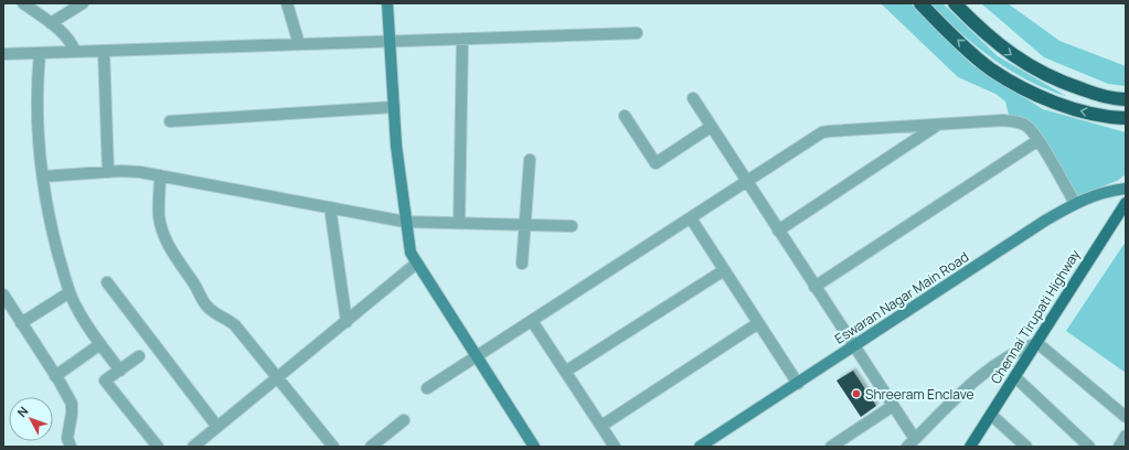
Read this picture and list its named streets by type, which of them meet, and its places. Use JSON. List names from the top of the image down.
{
  "streets": {
    "main road": ["Chennai Tirupati Highway"],
    "street": ["Eswaran Nagar Main Road"]
  },
  "places": ["Shreeram Enclave"],
  "north": "top left"
}
